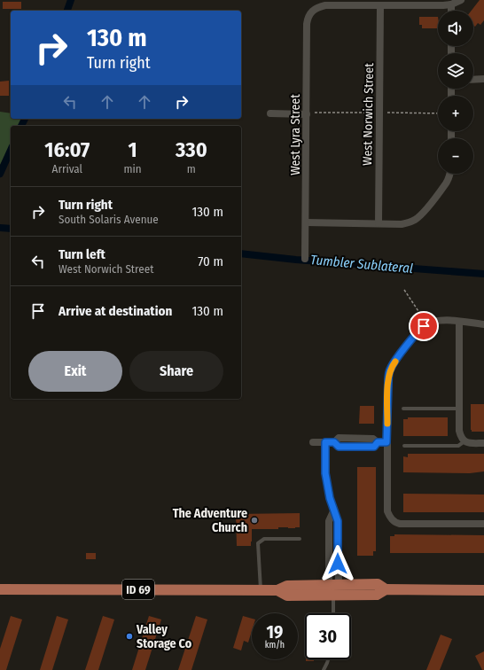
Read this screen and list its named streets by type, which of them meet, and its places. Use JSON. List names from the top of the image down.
{
  "streets": {
    "main road": ["ID 69"],
    "street": ["West Norwich Street", "West Lyra Street"]
  },
  "crossings": [
    ["West Norwich Street", "West Lyra Street"]
  ],
  "water": ["Tumbler Sublateral"],
  "places": ["The Adventure Church", "Valley Storage Co"],
  "page": {
    "map_buttons": ["+", "−"],
    "turn": ["130 m", "Turn right"],
    "eta": [
      "16:07",
      "Arrival",
      "1",
      "min",
      "330",
      "m"
    ],
    "list": [
      {
        "name": "Turn right",
        "note": "South Solaris Avenue",
        "value": "130 m"
      },
      {
        "name": "Turn left",
        "note": "West Norwich Street",
        "value": "70 m"
      },
      {
        "name": "Arrive at destination",
        "value": "130 m"
      }
    ],
    "buttons": ["Exit", "Share"],
    "speed": "19 km/h",
    "limit": "30"
  }
}
